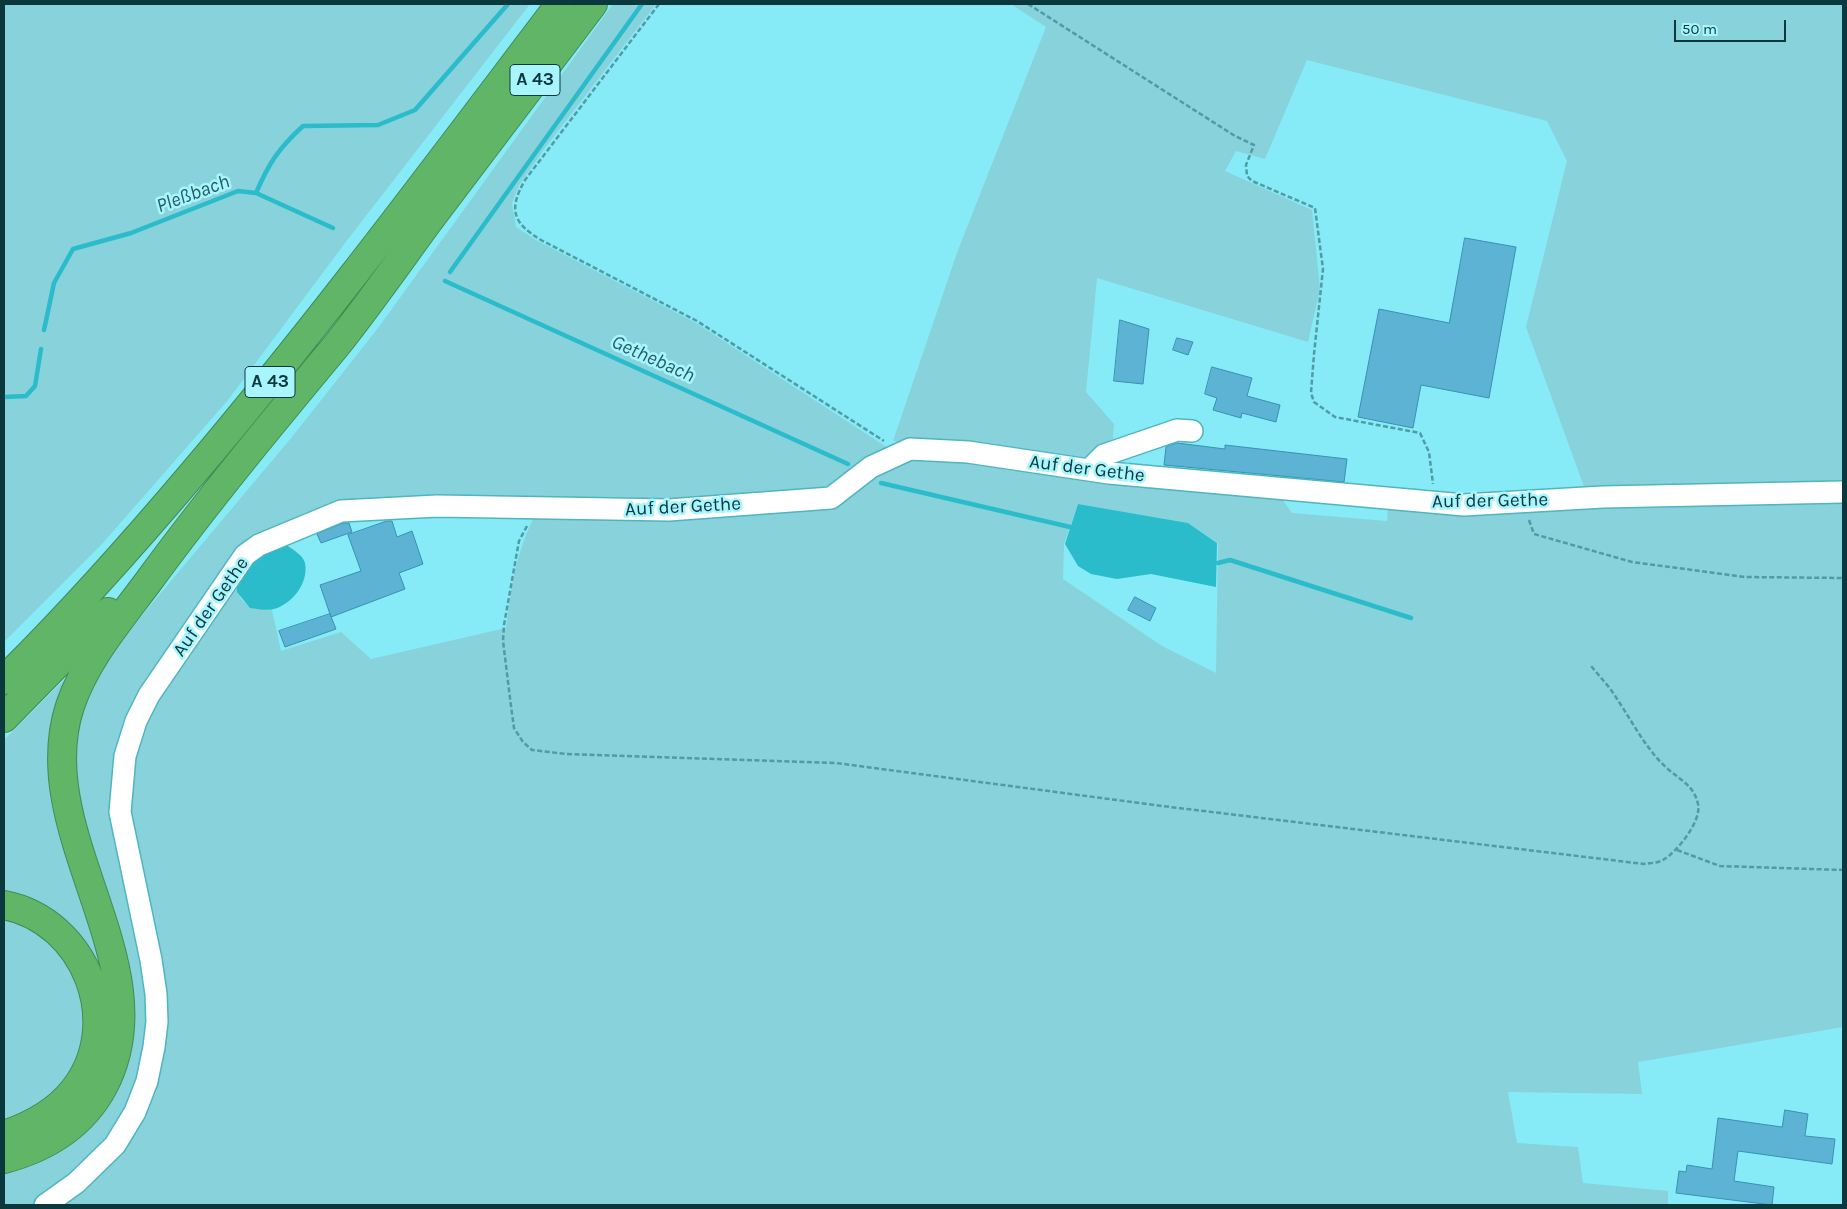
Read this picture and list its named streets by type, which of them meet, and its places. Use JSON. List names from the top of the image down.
{
  "streets": {
    "highway": ["A 43"],
    "street": ["Auf der Gethe"]
  },
  "water": ["Pleßbach", "Gethebach"],
  "scale_bar": "50 m"
}
